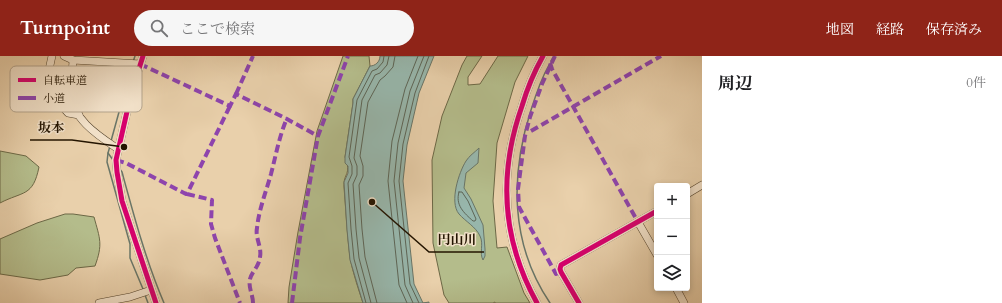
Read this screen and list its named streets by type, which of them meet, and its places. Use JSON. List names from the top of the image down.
{
  "places": ["坂本", "円山川"],
  "legend": ["自転車道", "小道"],
  "page": {
    "header": "Turnpoint",
    "search": "ここで検索",
    "nav": ["地図", "経路", "保存済み"],
    "heading": ["周辺", "0件"],
    "map_buttons": ["+", "−"]
  }
}
